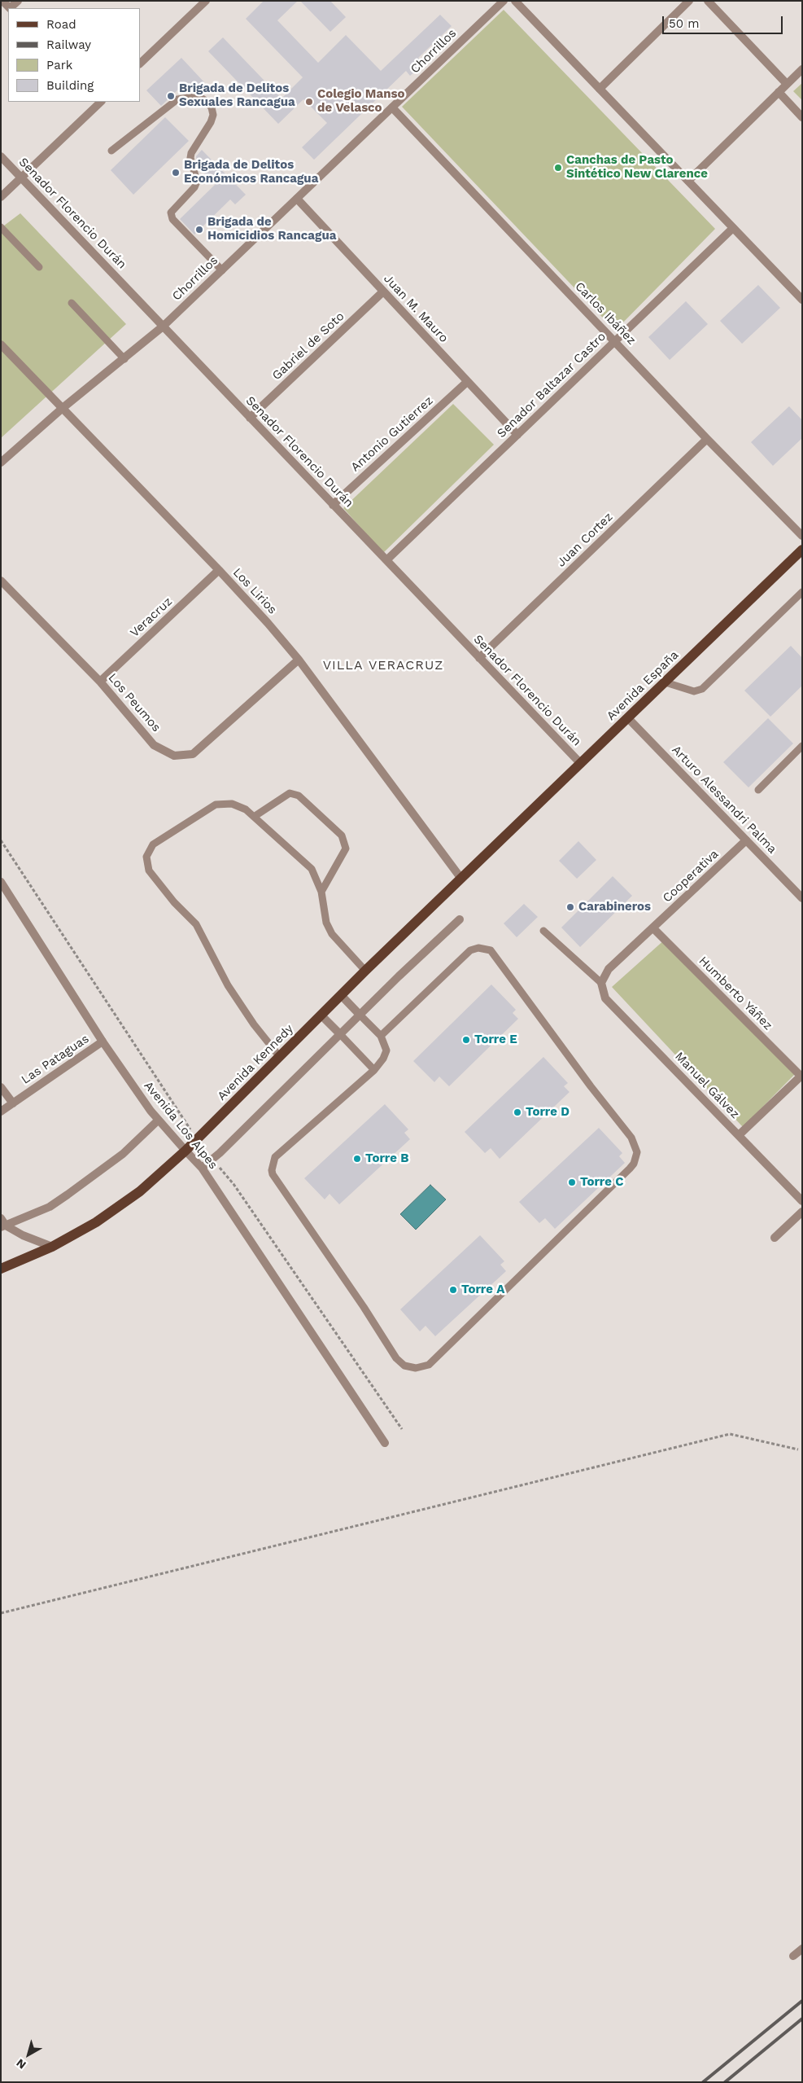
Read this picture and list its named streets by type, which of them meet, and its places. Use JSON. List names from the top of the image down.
{
  "streets": {
    "main road": ["Avenida España", "Avenida Kennedy"],
    "street": [
      "Chorrillos",
      "Senador Florencio Durán",
      "Juan M. Mauro",
      "Carlos Ibáñez",
      "Gabriel de Soto",
      "Senador Baltazar Castro",
      "Antonio Gutierrez",
      "Juan Cortez",
      "Los Lirios",
      "Veracruz",
      "Los Peumos",
      "Arturo Alessandri Palma",
      "Cooperativa",
      "Humberto Yáñez",
      "Las Pataguas",
      "Manuel Gálvez",
      "Avenida Los Alpes"
    ]
  },
  "crossings": [
    ["Chorrillos", "Senador Florencio Durán"],
    ["Chorrillos", "Juan M. Mauro"],
    ["Chorrillos", "Carlos Ibáñez"],
    ["Chorrillos", "Los Lirios"],
    ["Senador Florencio Durán", "Gabriel de Soto"],
    ["Senador Florencio Durán", "Senador Baltazar Castro"],
    ["Senador Florencio Durán", "Antonio Gutierrez"],
    ["Senador Florencio Durán", "Juan Cortez"],
    ["Senador Florencio Durán", "Avenida España"],
    ["Juan M. Mauro", "Gabriel de Soto"],
    ["Juan M. Mauro", "Senador Baltazar Castro"],
    ["Juan M. Mauro", "Antonio Gutierrez"],
    ["Carlos Ibáñez", "Senador Baltazar Castro"],
    ["Carlos Ibáñez", "Juan Cortez"],
    ["Los Lirios", "Veracruz"],
    ["Los Lirios", "Los Peumos"],
    ["Los Lirios", "Avenida Kennedy"],
    ["Veracruz", "Los Peumos"],
    ["Avenida España", "Arturo Alessandri Palma"],
    ["Avenida España", "Avenida Kennedy"],
    ["Arturo Alessandri Palma", "Cooperativa"],
    ["Cooperativa", "Humberto Yáñez"],
    ["Cooperativa", "Manuel Gálvez"],
    ["Las Pataguas", "Avenida Los Alpes"],
    ["Avenida Kennedy", "Avenida Los Alpes"]
  ],
  "districts": ["VILLA VERACRUZ"],
  "places": [
    "Brigada de Delitos Sexuales Rancagua",
    "Colegio Manso de Velasco",
    "Canchas de Pasto Sintético New Clarence",
    "Brigada de Delitos Económicos Rancagua",
    "Brigada de Homicidios Rancagua",
    "Carabineros",
    "Torre E",
    "Torre D",
    "Torre B",
    "Torre C",
    "Torre A"
  ],
  "legend": [
    "Road",
    "Railway",
    "Park",
    "Building"
  ],
  "scale_bar": "50 m",
  "north": "bottom left"
}
